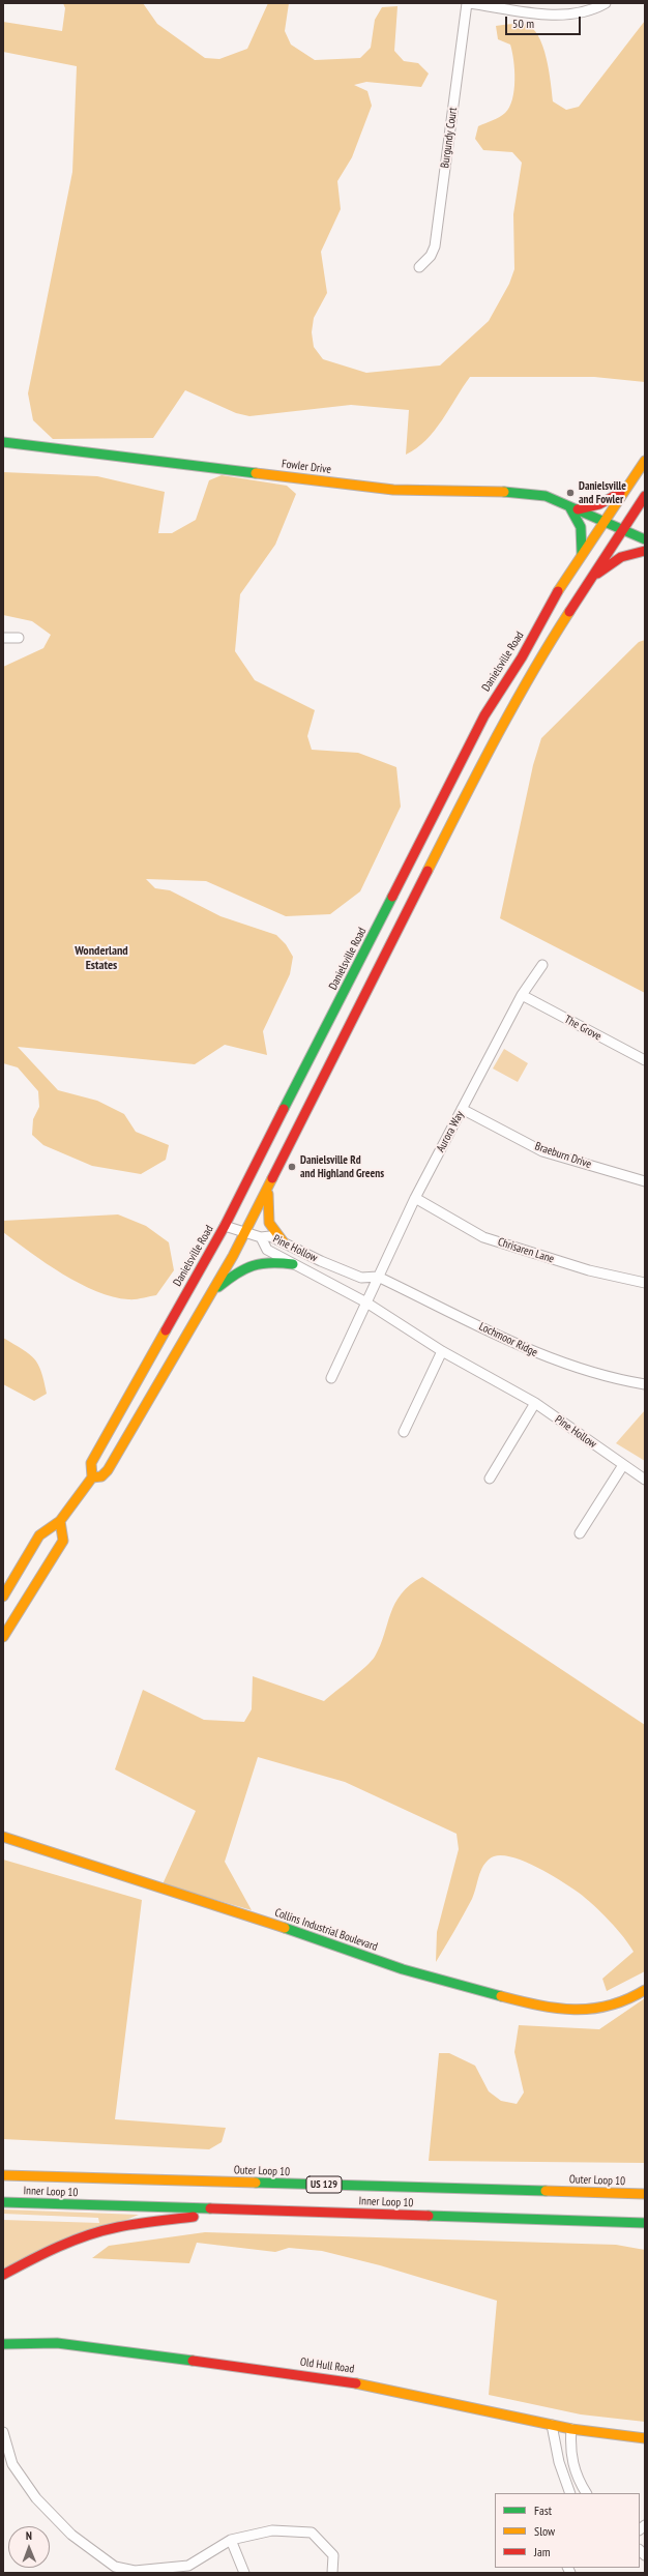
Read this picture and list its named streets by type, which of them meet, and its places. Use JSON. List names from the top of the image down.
{
  "streets": {
    "main road": [
      "Fowler Drive",
      "Danielsville Road",
      "Collins Industrial Boulevard",
      "Outer Loop 10",
      "US 129",
      "Inner Loop 10",
      "Old Hull Road"
    ],
    "street": [
      "Burgundy Court",
      "The Grove",
      "Aurora Way",
      "Braeburn Drive",
      "Pine Hollow",
      "Chrisaren Lane",
      "Lochmoor Ridge"
    ]
  },
  "crossings": [
    ["Fowler Drive", "Danielsville Road"],
    ["The Grove", "Aurora Way"],
    ["Aurora Way", "Braeburn Drive"],
    ["Aurora Way", "Pine Hollow"],
    ["Aurora Way", "Chrisaren Lane"],
    ["Aurora Way", "Lochmoor Ridge"],
    ["Pine Hollow", "Lochmoor Ridge"]
  ],
  "districts": ["Wonderland Estates"],
  "places": ["Danielsville and Fowler", "Danielsville Rd and Highland Greens"],
  "legend": ["Fast", "Slow", "Jam"],
  "scale_bar": "50 m",
  "north": "top"
}
